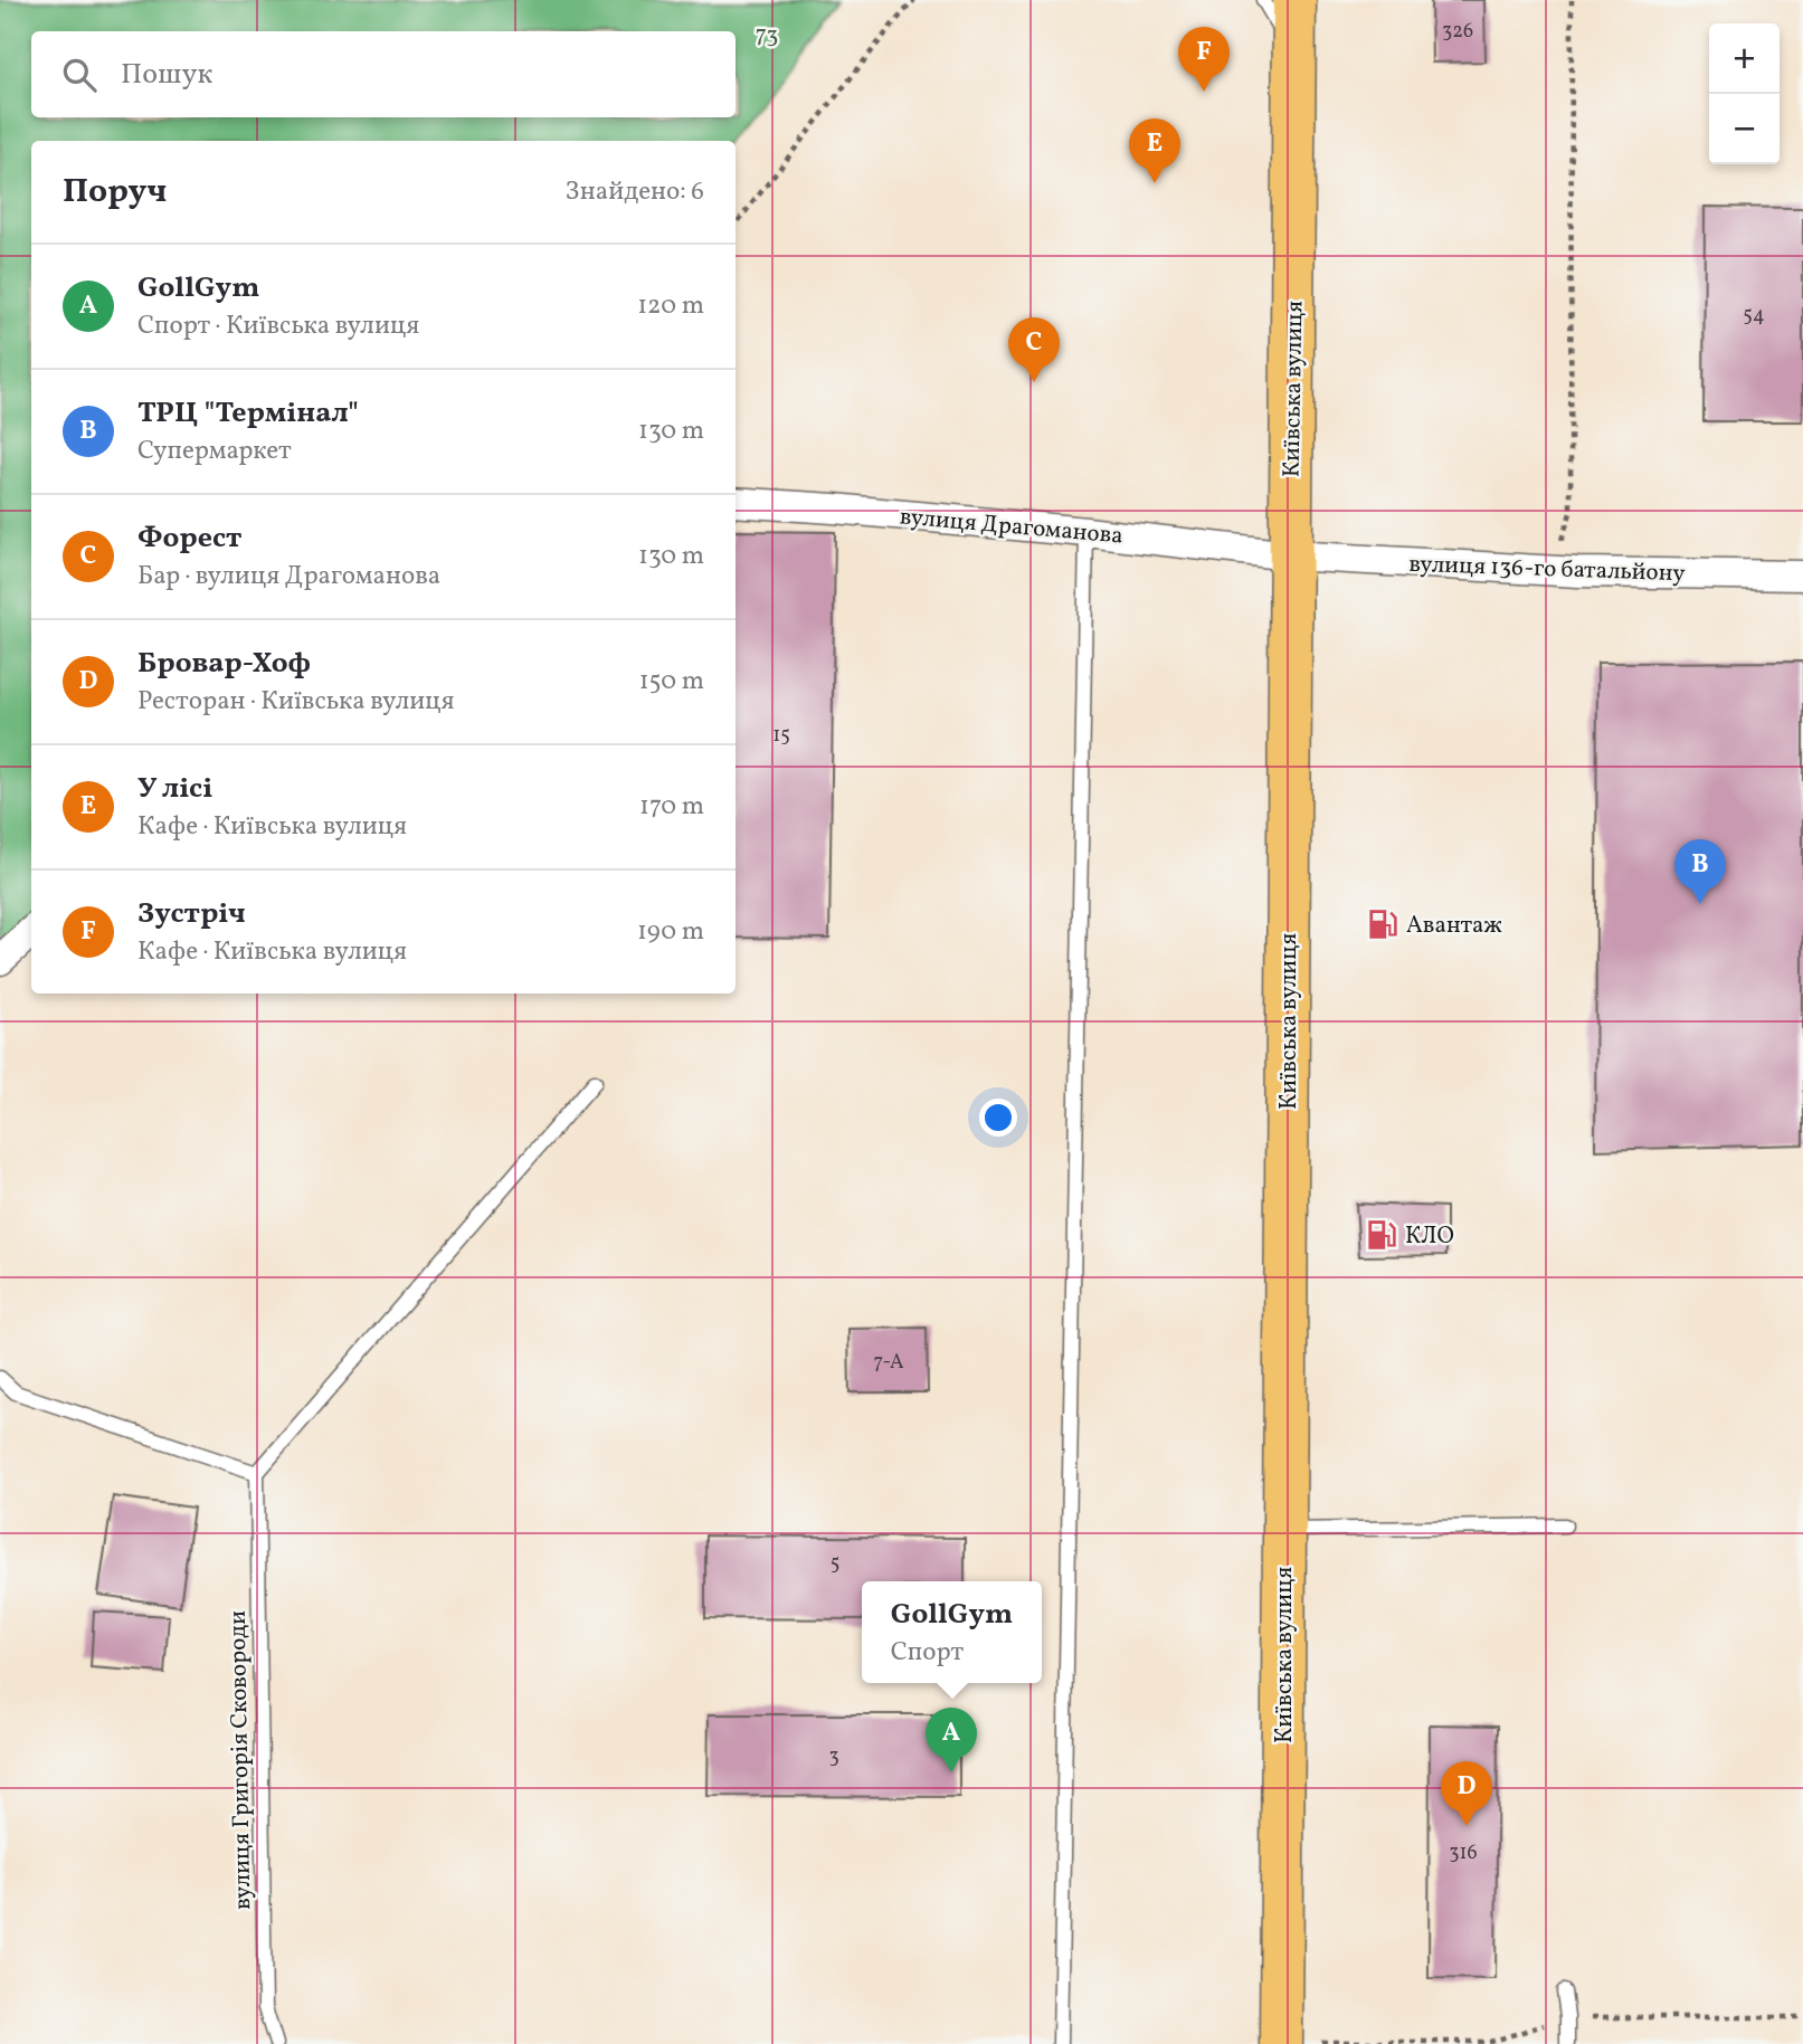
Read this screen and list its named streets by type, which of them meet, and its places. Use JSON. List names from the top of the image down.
{
  "streets": {
    "main road": ["Київська вулиця"],
    "street": ["вулиця Драгоманова", "вулиця 136-го батальйону"],
    "lane": ["вулиця Григорія Сковороди"]
  },
  "crossings": [
    ["Київська вулиця", "вулиця Драгоманова"],
    ["Київська вулиця", "вулиця 136-го батальйону"],
    ["вулиця Драгоманова", "вулиця 136-го батальйону"]
  ],
  "parks": ["73"],
  "places": {
    "fuel station": ["Авантаж", "КЛО"]
  },
  "house_numbers": [
    "326",
    "54",
    "15",
    "7-А",
    "5",
    "3",
    "316"
  ],
  "page": {
    "map_buttons": ["+", "−"],
    "pins": [
      "F",
      "E",
      "C",
      "B",
      "A",
      "D"
    ],
    "search": "Пошук",
    "heading": ["Поруч", "Знайдено: 6"],
    "list": [
      {
        "mark": "A",
        "name": "GollGym",
        "note": "Спорт · Київська вулиця",
        "value": "120 m"
      },
      {
        "mark": "B",
        "name": "ТРЦ \"Термінал\"",
        "note": "Супермаркет",
        "value": "130 m"
      },
      {
        "mark": "C",
        "name": "Форест",
        "note": "Бар · вулиця Драгоманова",
        "value": "130 m"
      },
      {
        "mark": "D",
        "name": "Бровар-Хоф",
        "note": "Ресторан · Київська вулиця",
        "value": "150 m"
      },
      {
        "mark": "E",
        "name": "У лісі",
        "note": "Кафе · Київська вулиця",
        "value": "170 m"
      },
      {
        "mark": "F",
        "name": "Зустріч",
        "note": "Кафе · Київська вулиця",
        "value": "190 m"
      }
    ],
    "popup": ["GollGym", "Спорт"]
  }
}
